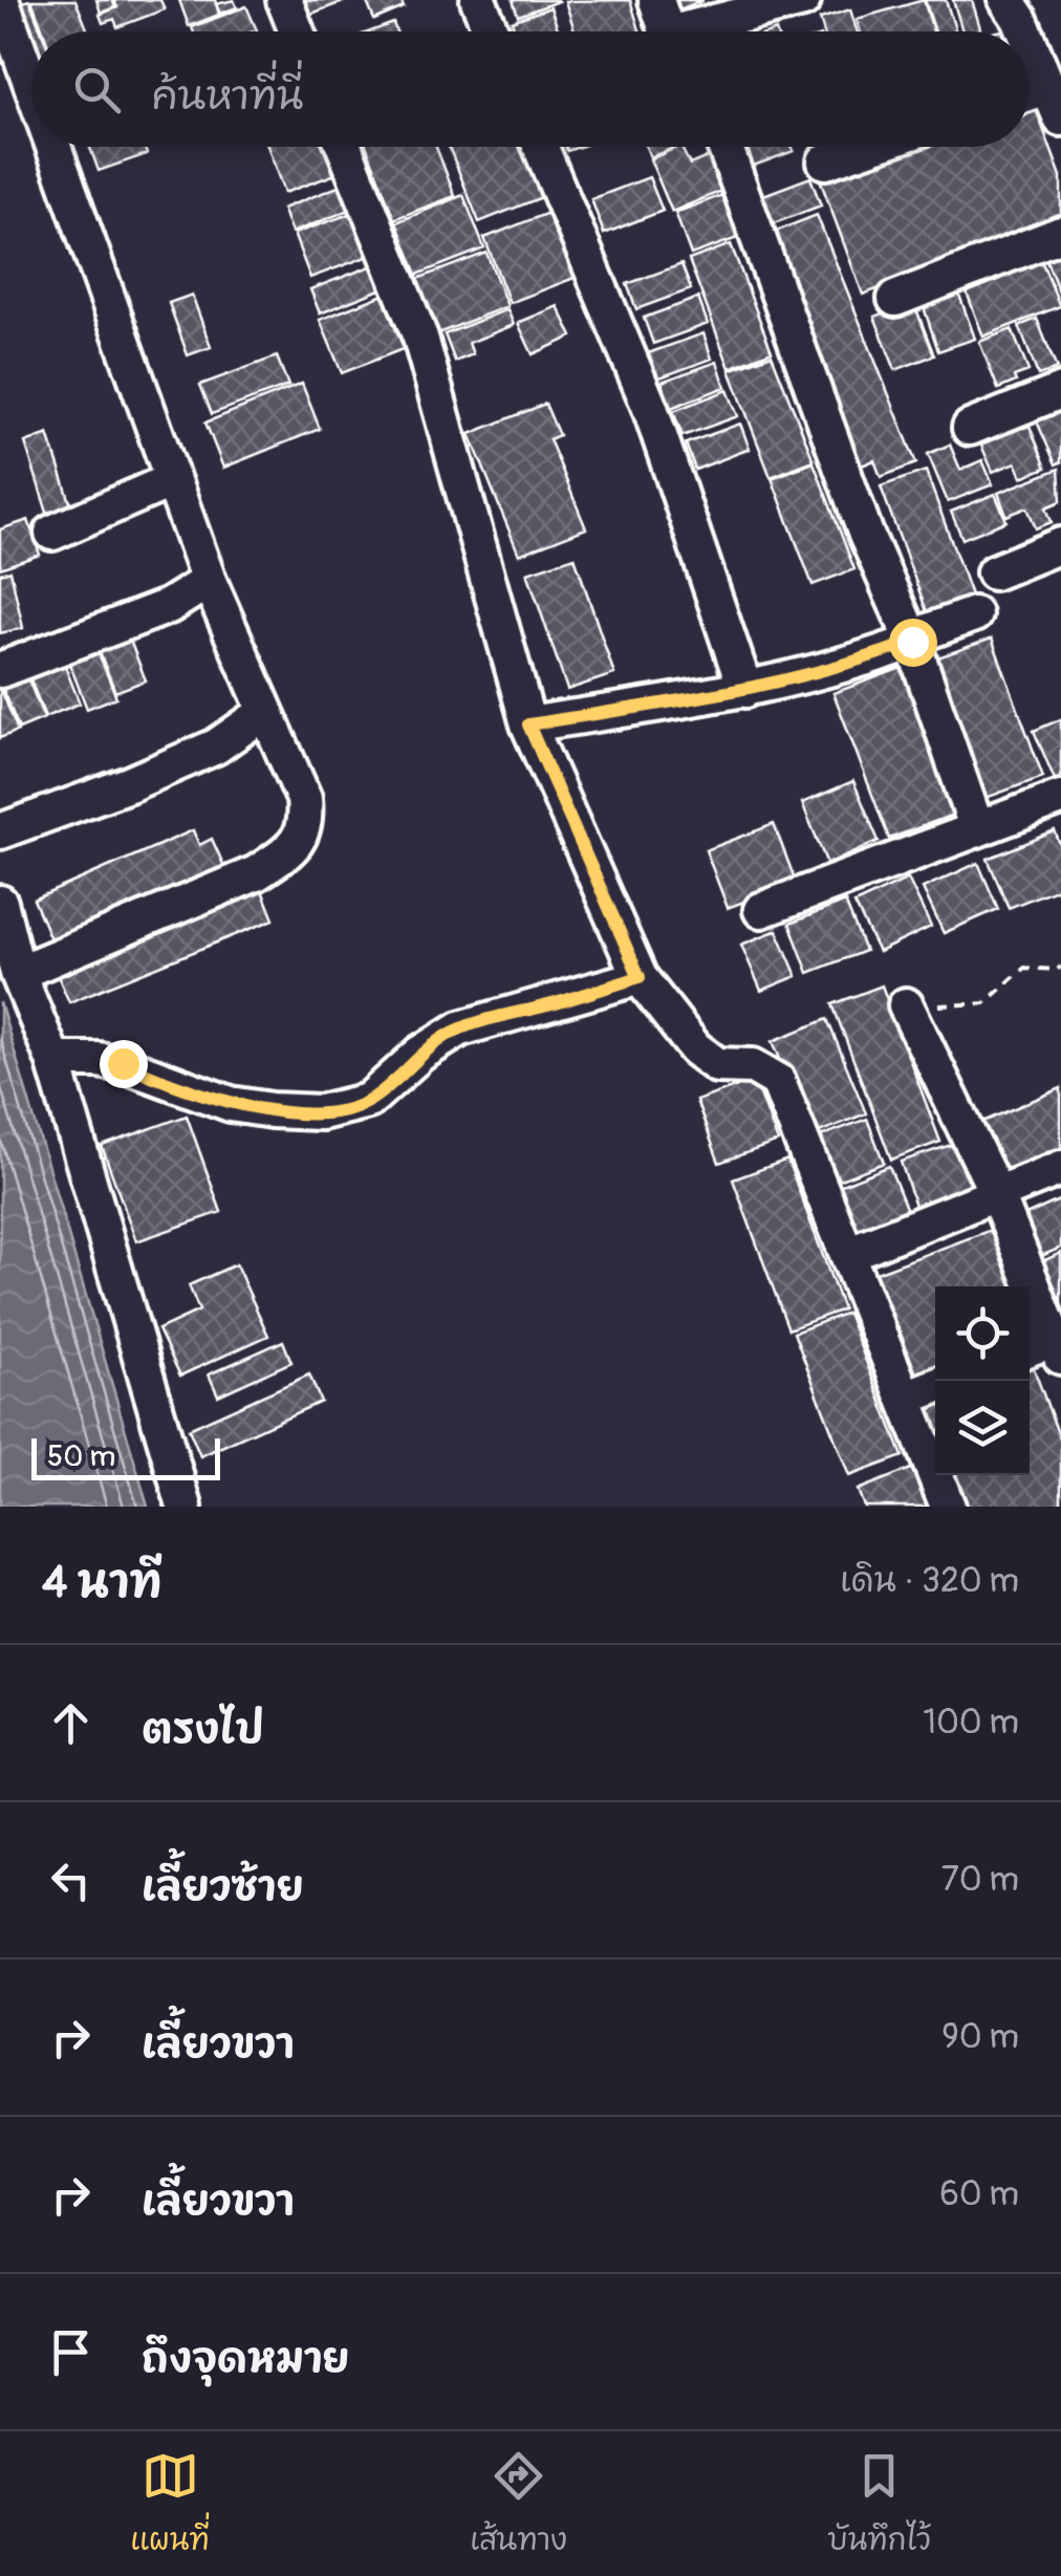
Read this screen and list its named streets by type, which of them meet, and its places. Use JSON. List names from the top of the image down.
{
  "scale_bar": "50 m",
  "page": {
    "search": "ค้นหาที่นี่",
    "scale": "50 m",
    "heading": ["4 นาที", "เดิน · 320 m"],
    "list": [
      ["ตรงไป", "100 m"],
      ["เลี้ยวซ้าย", "70 m"],
      ["เลี้ยวขวา", "90 m"],
      ["เลี้ยวขวา", "60 m"],
      "ถึงจุดหมาย"
    ],
    "nav": ["แผนที่", "เส้นทาง", "บันทึกไว้"]
  }
}
